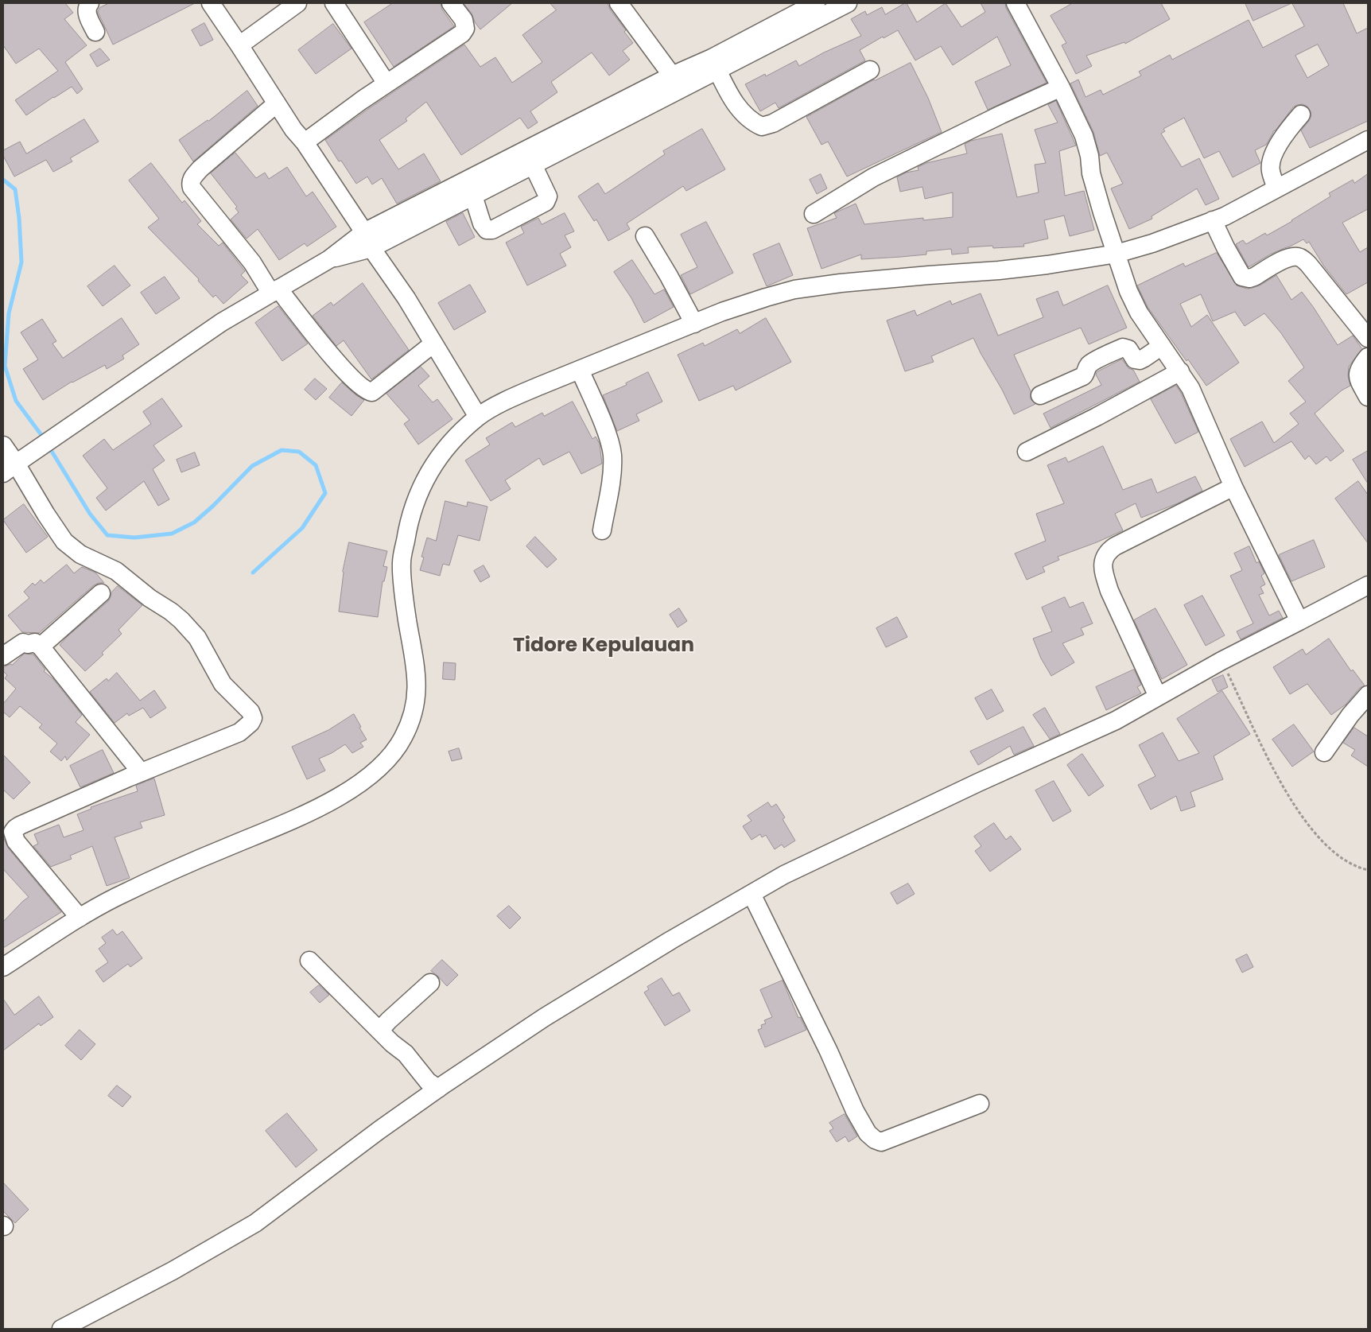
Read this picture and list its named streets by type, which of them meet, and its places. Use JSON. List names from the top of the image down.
{
  "districts": ["Tidore Kepulauan"]
}
